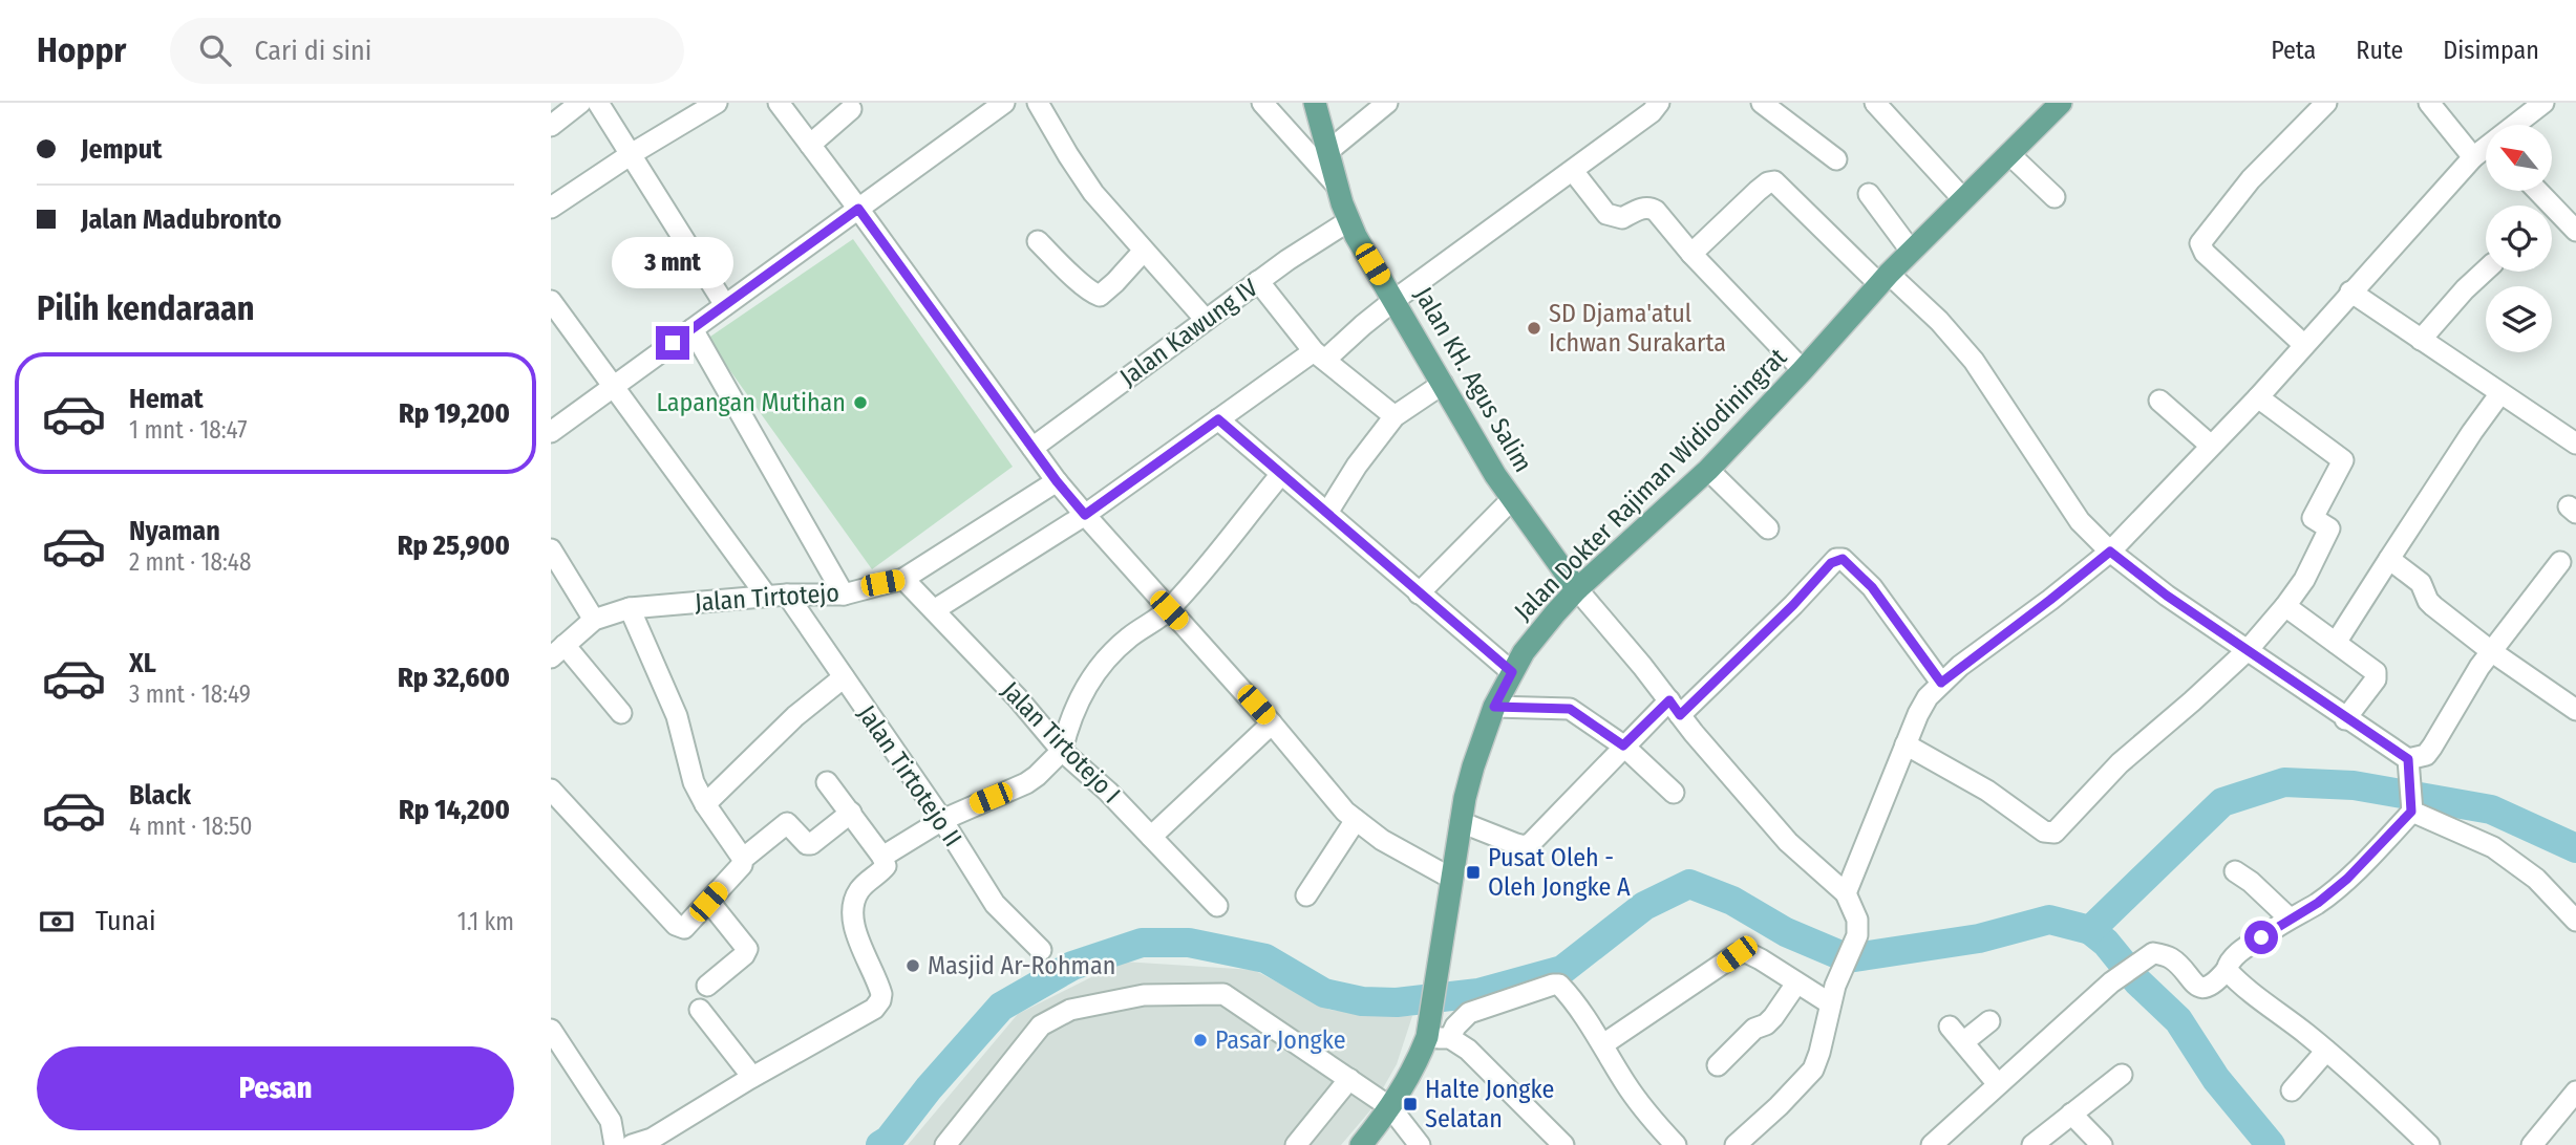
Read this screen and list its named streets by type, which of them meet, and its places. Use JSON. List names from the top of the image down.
{
  "streets": {
    "main road": ["Jalan KH. Agus Salim", "Jalan Dokter Rajiman Widiodiningrat"],
    "street": [
      "Jalan Kawung IV",
      "Jalan Tirtotejo",
      "Jalan Tirtotejo I",
      "Jalan Tirtotejo II"
    ]
  },
  "crossings": [
    ["Jalan Kawung IV", "Jalan KH. Agus Salim"],
    ["Jalan KH. Agus Salim", "Jalan Dokter Rajiman Widiodiningrat"],
    ["Jalan Tirtotejo", "Jalan Tirtotejo I"],
    ["Jalan Tirtotejo", "Jalan Tirtotejo II"]
  ],
  "places": {
    "other": [
      "SD Djama'atul Ichwan Surakarta",
      "Lapangan Mutihan",
      "Masjid Ar-Rohman",
      "Pasar Jongke"
    ],
    "transit": ["Pusat Oleh - Oleh Jongke A", "Halte Jongke Selatan"]
  },
  "north": "top left",
  "page": {
    "header": "Hoppr",
    "search": "Cari di sini",
    "nav": ["Peta", "Rute", "Disimpan"],
    "banner": ["Jemput", "Jalan Madubronto"],
    "bubble": "3 mnt",
    "heading": "Pilih kendaraan",
    "list": [
      {
        "name": "Hemat",
        "note": "1 mnt · 18:47",
        "value": "Rp 19,200"
      },
      {
        "name": "Nyaman",
        "note": "2 mnt · 18:48",
        "value": "Rp 25,900"
      },
      {
        "name": "XL",
        "note": "3 mnt · 18:49",
        "value": "Rp 32,600"
      },
      {
        "name": "Black",
        "note": "4 mnt · 18:50",
        "value": "Rp 14,200"
      }
    ],
    "pay": ["Tunai", "1.1 km"],
    "buttons": "Pesan"
  }
}
